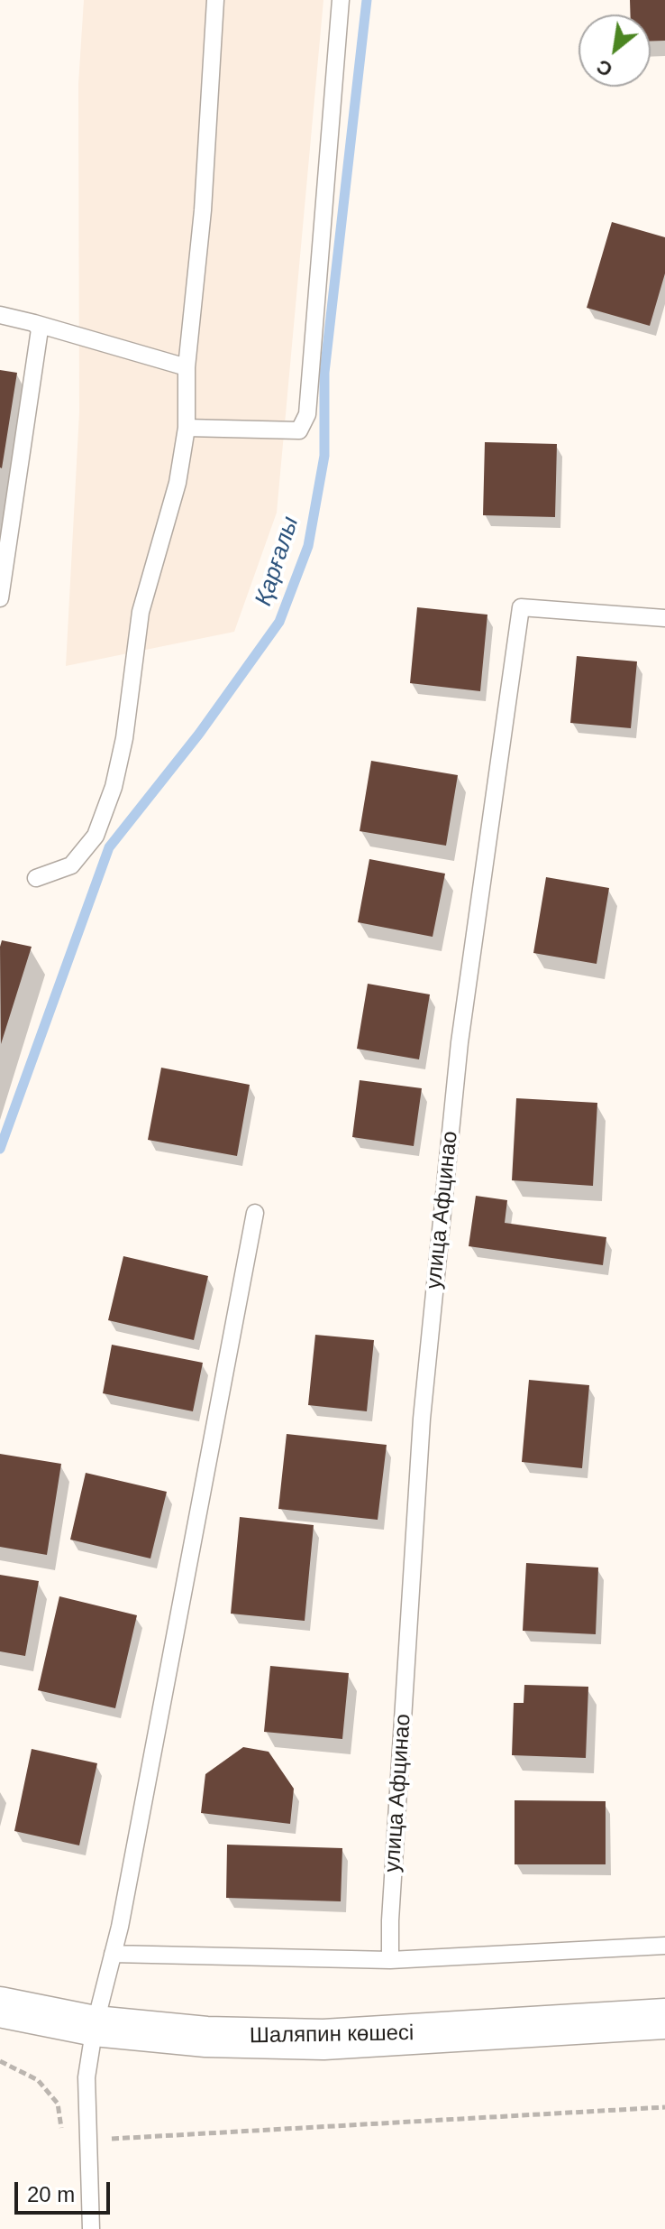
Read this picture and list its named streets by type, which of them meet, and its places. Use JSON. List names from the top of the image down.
{
  "streets": {
    "main road": ["Шаляпин көшесі"],
    "lane": ["улица Афцинао"]
  },
  "water": ["Қарғалы"],
  "scale_bar": "20 m",
  "north": "bottom left"
}
